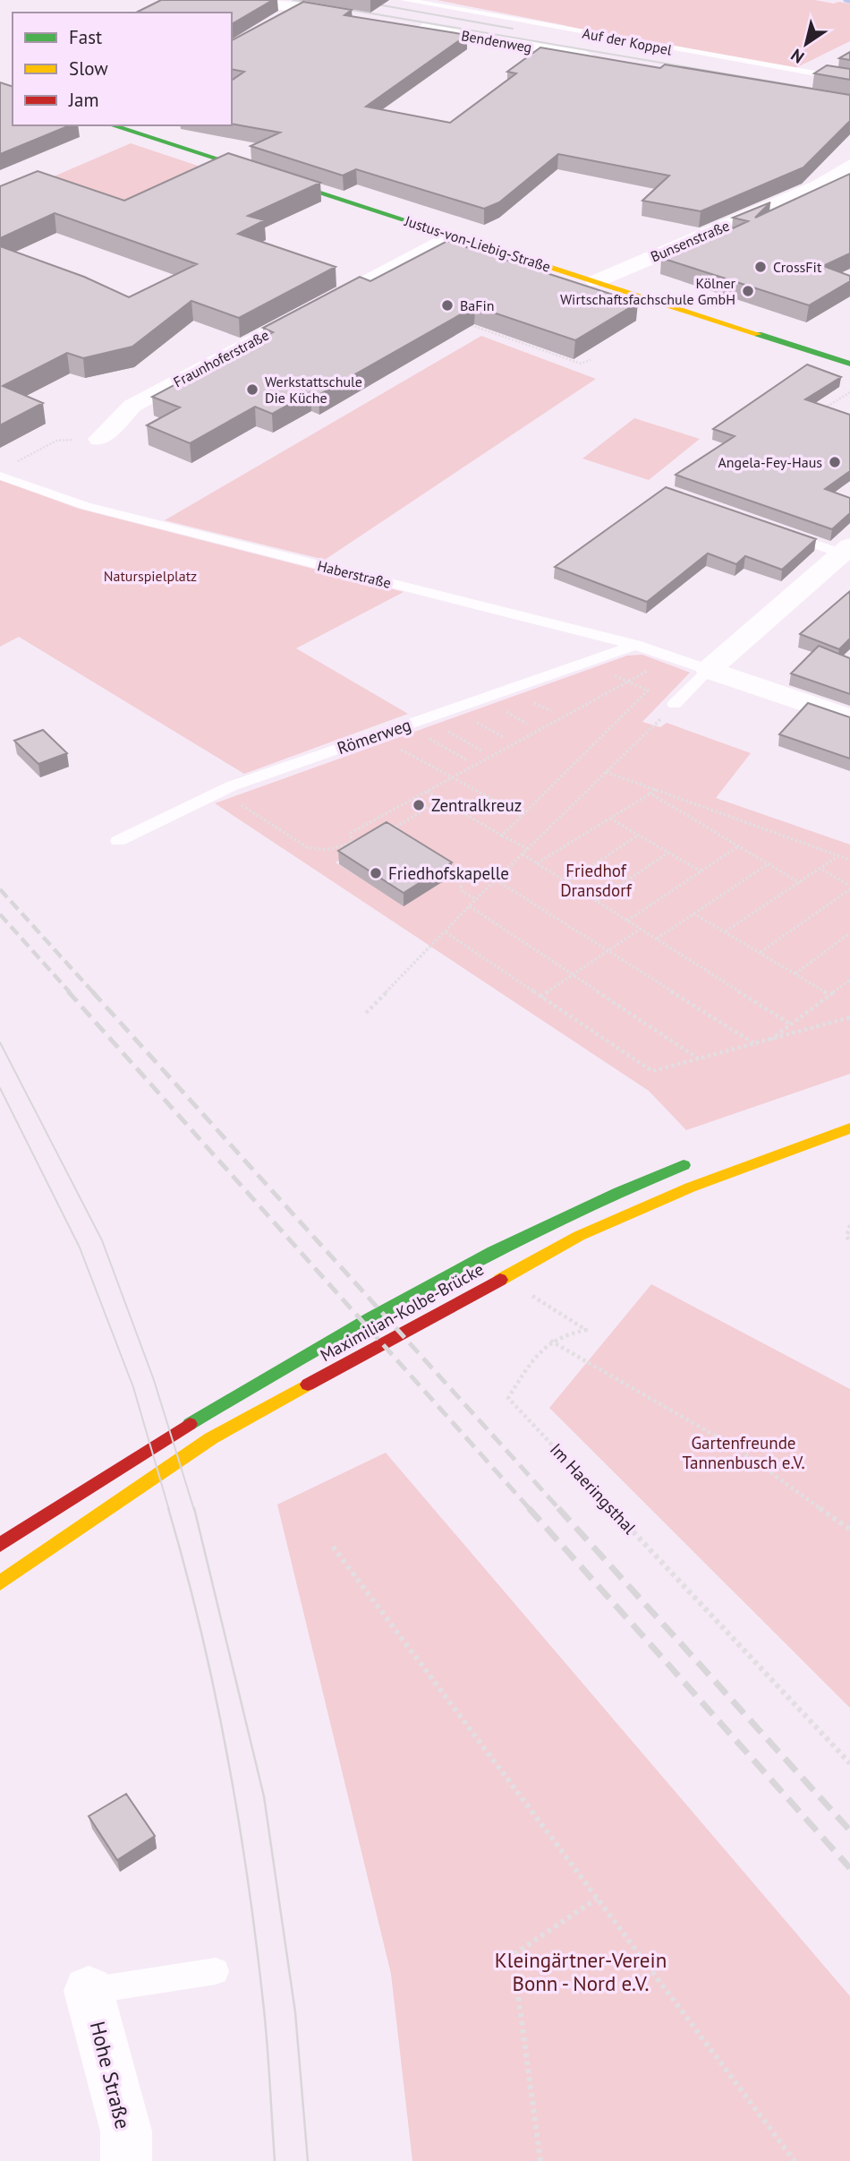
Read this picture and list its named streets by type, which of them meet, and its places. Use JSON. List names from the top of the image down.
{
  "streets": {
    "street": [
      "Bendenweg",
      "Bunsenstraße",
      "Justus-von-Liebig-Straße",
      "Fraunhoferstraße",
      "Maximilian-Kolbe-Brücke",
      "Hohe Straße"
    ],
    "lane": ["Auf der Koppel", "Haberstraße", "Römerweg"],
    "path": ["Im Haeringsthal"]
  },
  "crossings": [
    ["Bunsenstraße", "Justus-von-Liebig-Straße"],
    ["Justus-von-Liebig-Straße", "Fraunhoferstraße"],
    ["Haberstraße", "Römerweg"]
  ],
  "parks": [
    "Naturspielplatz",
    "Friedhof Dransdorf",
    "Gartenfreunde Tannenbusch e.V.",
    "Kleingärtner-Verein Bonn - Nord e.V."
  ],
  "places": [
    "CrossFit",
    "Kölner Wirtschaftsfachschule GmbH",
    "BaFin",
    "Werkstattschule Die Küche",
    "Angela-Fey-Haus",
    "Zentralkreuz",
    "Friedhofskapelle"
  ],
  "legend": ["Fast", "Slow", "Jam"],
  "north": "bottom left"
}
